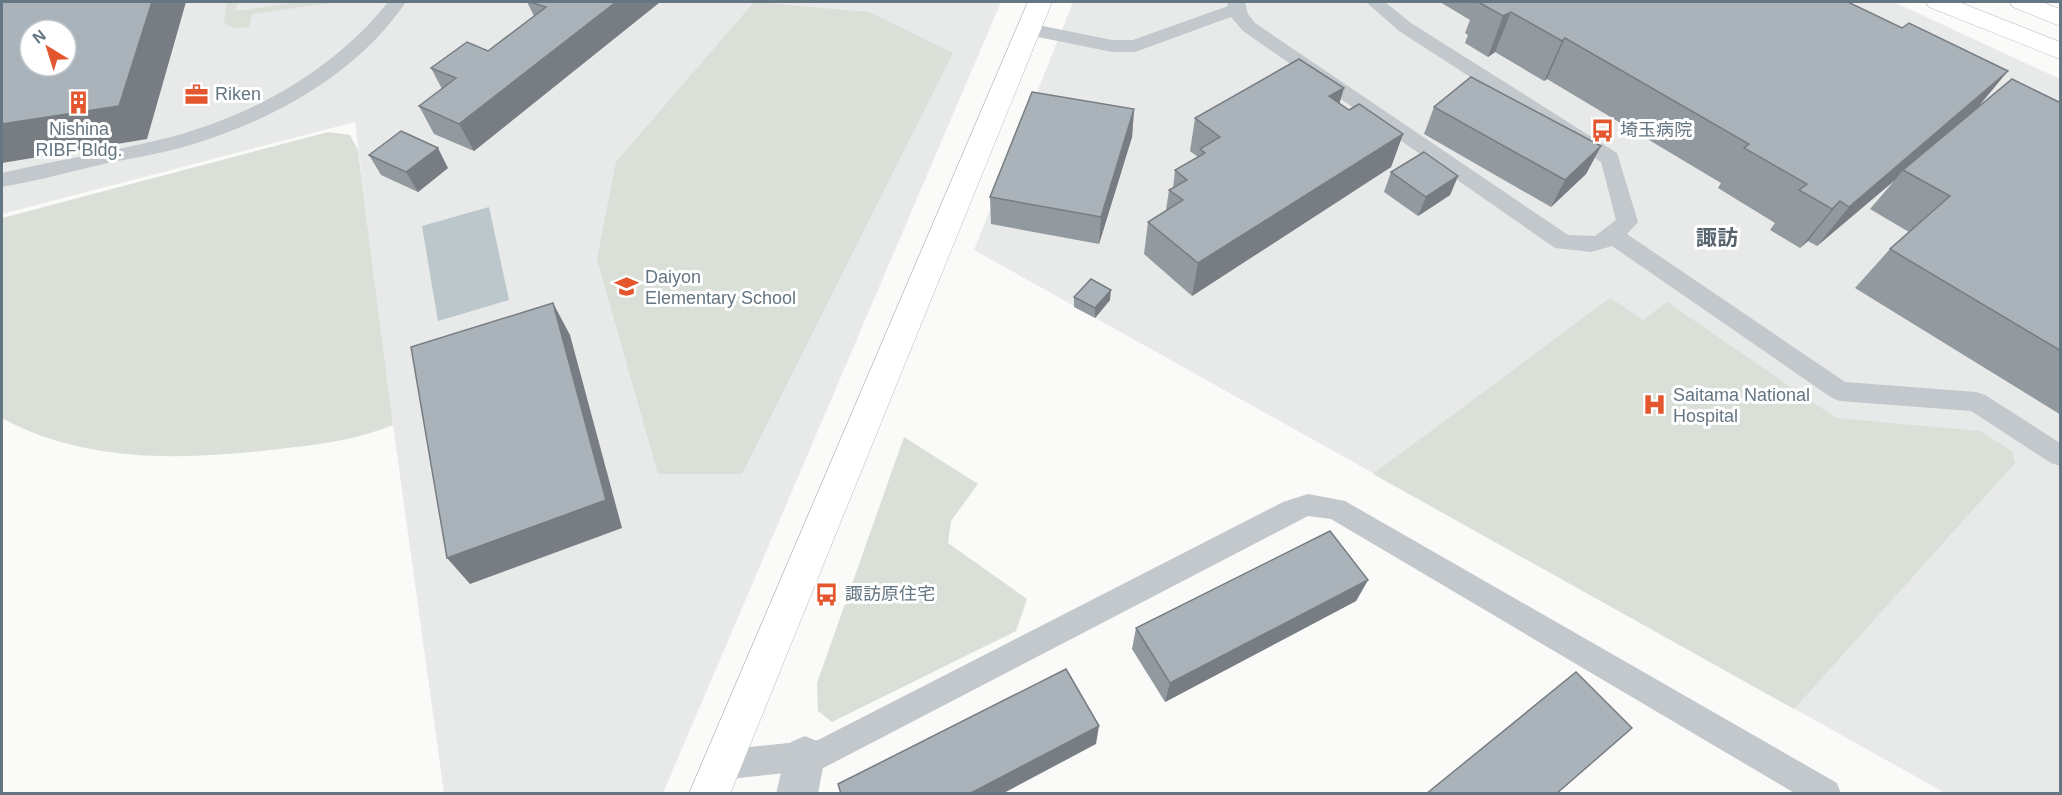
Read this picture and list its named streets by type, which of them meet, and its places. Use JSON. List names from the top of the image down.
{
  "districts": ["諏訪"],
  "places": {
    "office": ["Riken"],
    "building": ["Nishina RIBF Bldg."],
    "bus stop": ["埼玉病院", "諏訪原住宅"],
    "school or university": ["Daiyon Elementary School"],
    "hospital": ["Saitama National Hospital"]
  },
  "north": "top left"
}
